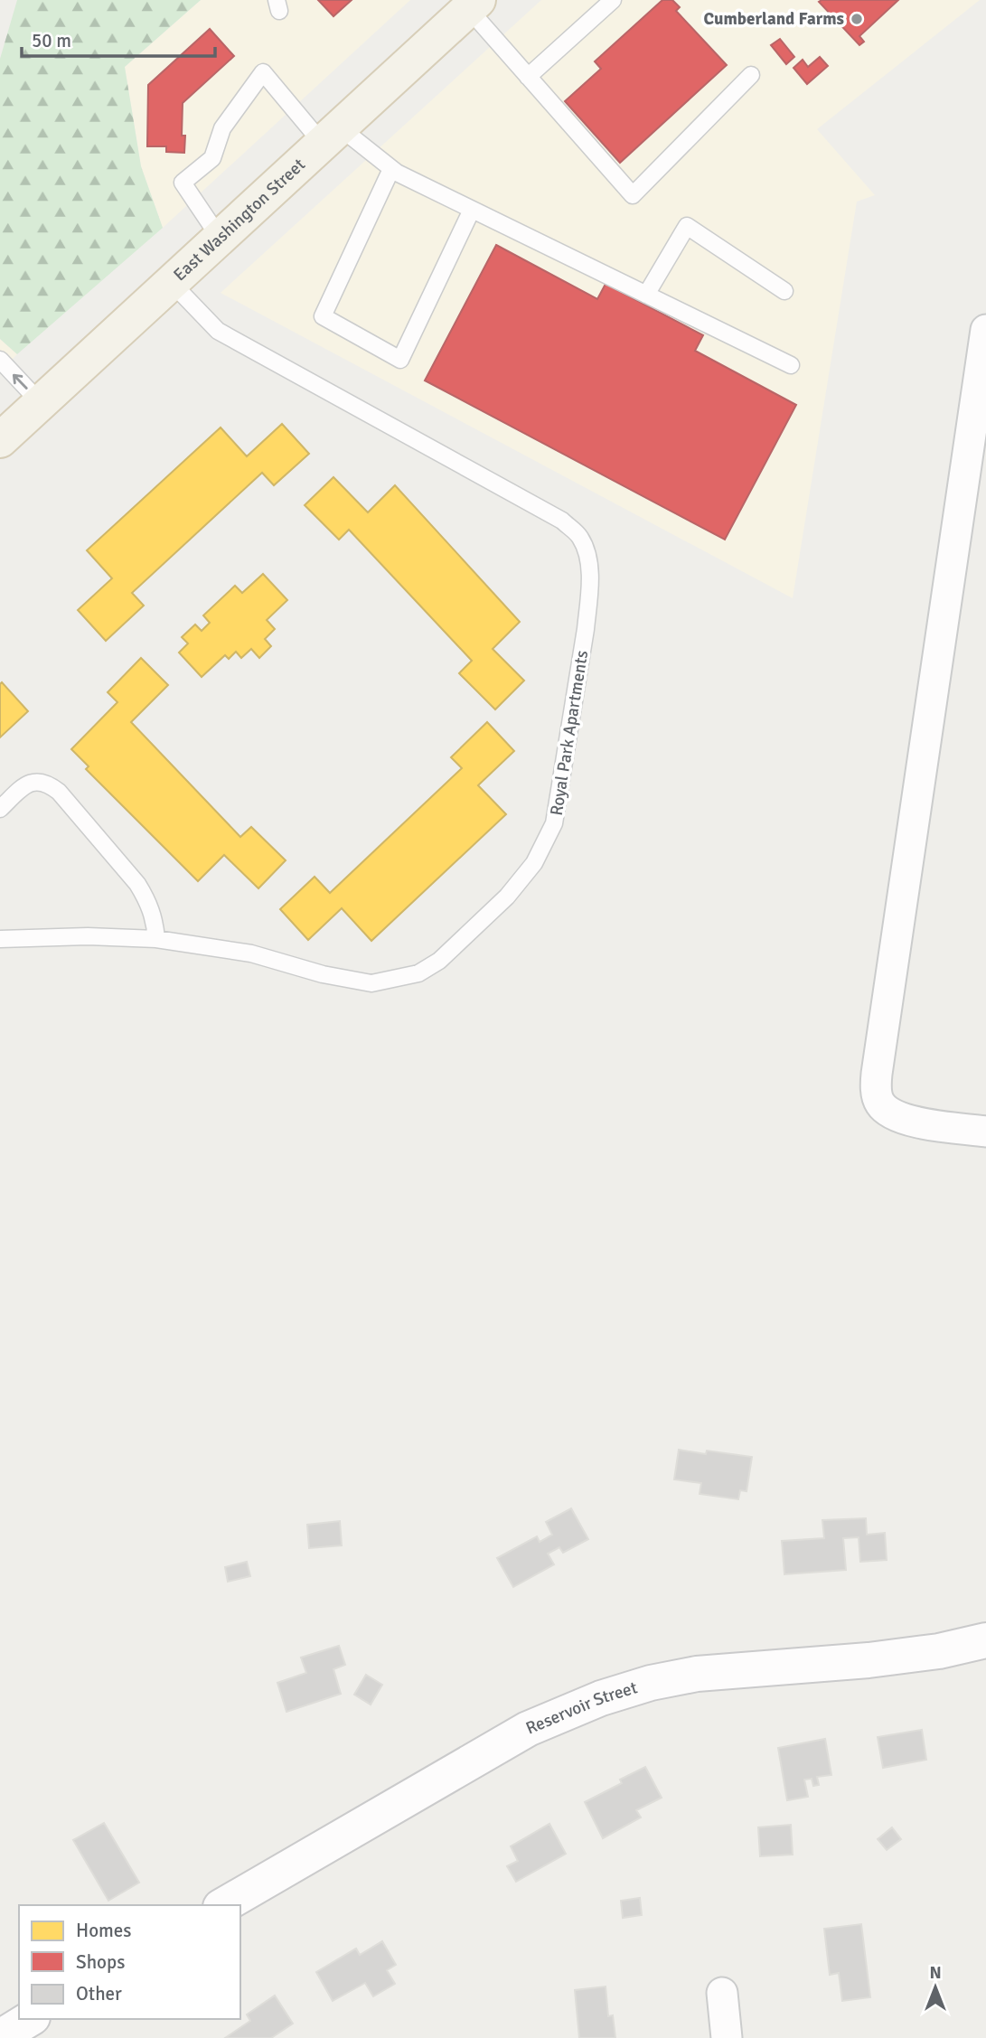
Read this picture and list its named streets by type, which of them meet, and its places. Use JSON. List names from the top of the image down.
{
  "streets": {
    "main road": ["East Washington Street"],
    "street": ["Reservoir Street"],
    "lane": ["Royal Park Apartments"]
  },
  "crossings": [
    ["East Washington Street", "Royal Park Apartments"]
  ],
  "places": ["Cumberland Farms"],
  "legend": ["Homes", "Shops", "Other"],
  "scale_bar": "50 m",
  "north": "top"
}
